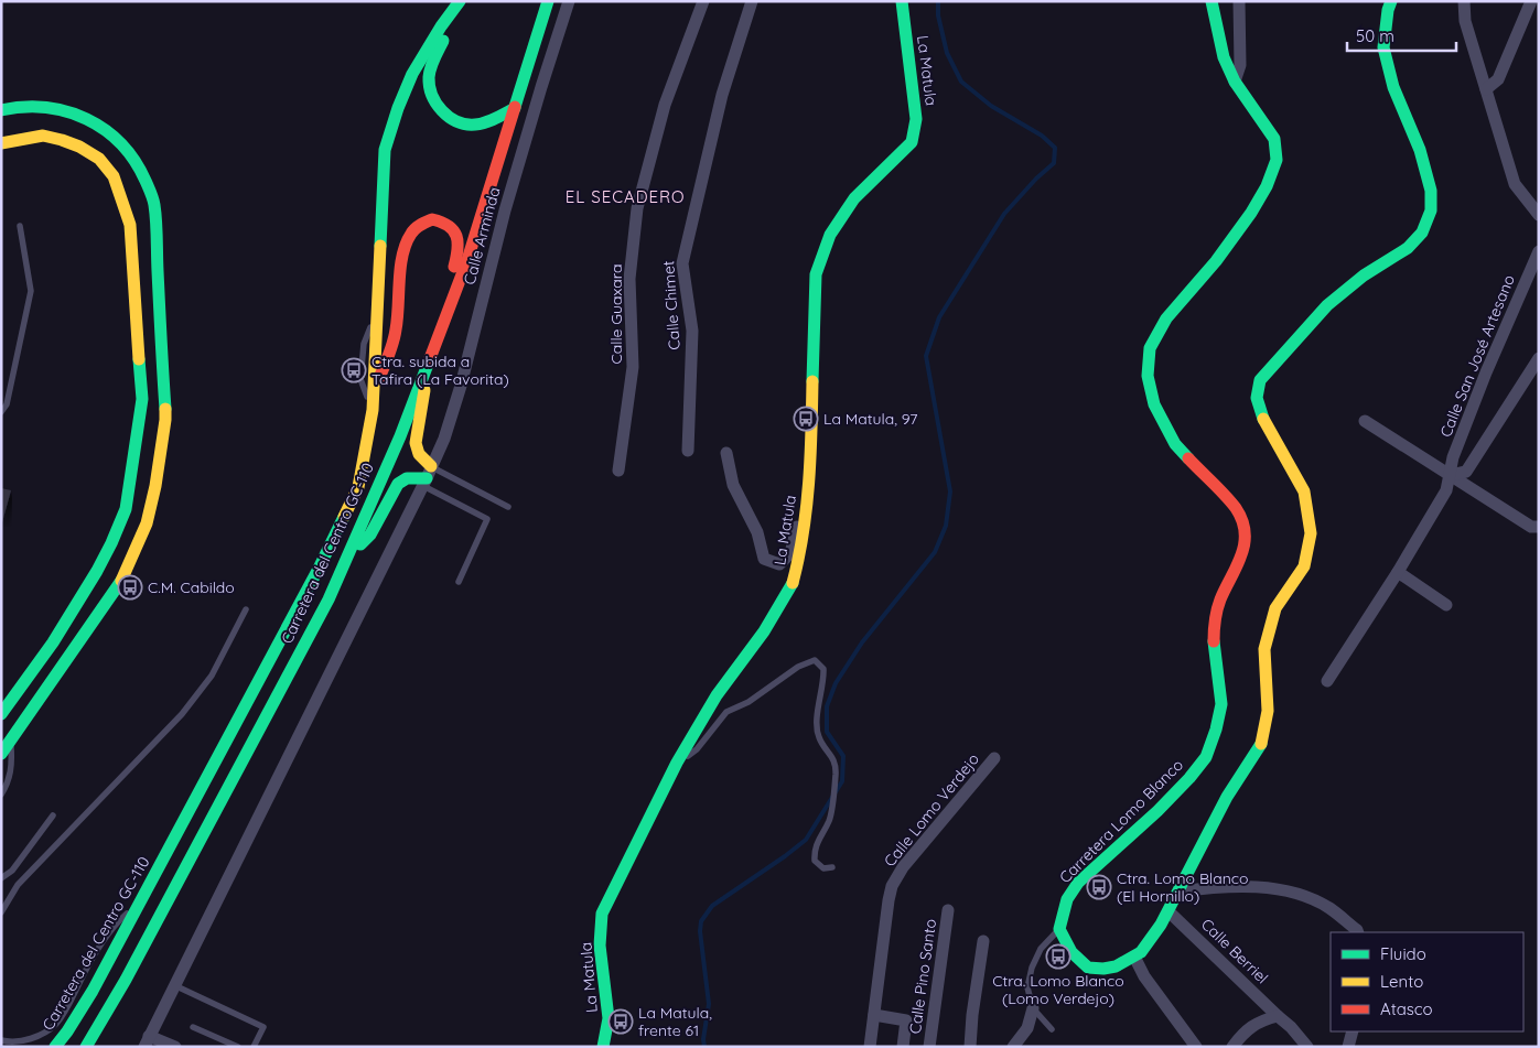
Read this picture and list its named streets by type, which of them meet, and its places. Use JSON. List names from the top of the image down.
{
  "streets": {
    "main road": ["La Matula", "Carretera del Centro GC-110", "Carretera Lomo Blanco"],
    "street": [
      "Calle Arminda",
      "Calle Chimet",
      "Calle Guaxara",
      "Calle San José Artesano",
      "Calle Lomo Verdejo",
      "Calle Berriel",
      "Calle Pino Santo"
    ]
  },
  "districts": ["EL SECADERO"],
  "places": {
    "bus stop": [
      "Ctra. subida a Tafira (La Favorita)",
      "La Matula, 97",
      "C.M. Cabildo",
      "Ctra. Lomo Blanco (El Hornillo)",
      "Ctra. Lomo Blanco (Lomo Verdejo)",
      "La Matula, frente 61"
    ]
  },
  "legend": ["Fluido", "Lento", "Atasco"],
  "scale_bar": "50 m"
}
